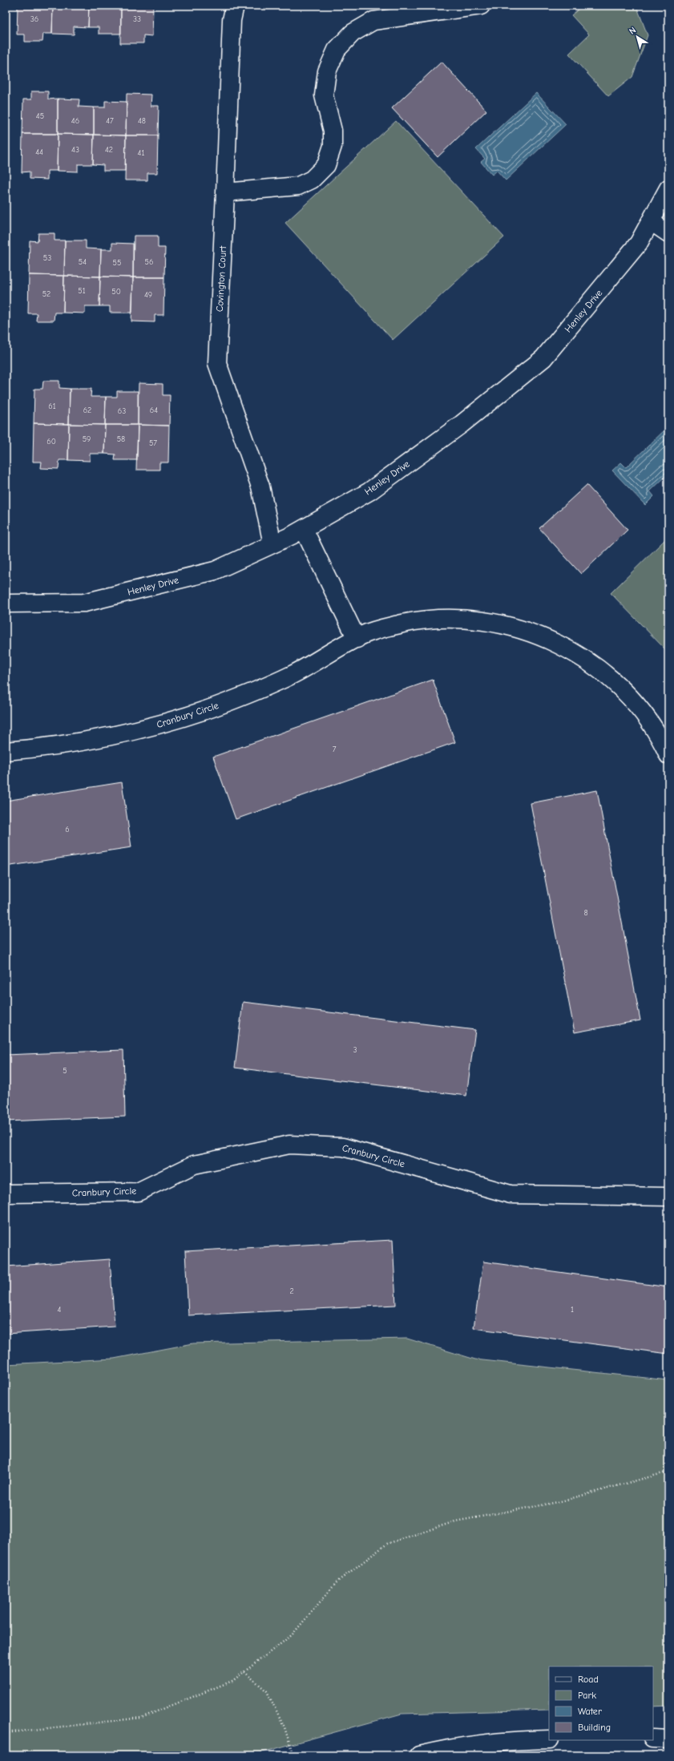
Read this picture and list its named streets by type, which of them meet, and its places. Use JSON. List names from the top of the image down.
{
  "streets": {
    "street": ["Covington Court", "Henley Drive", "Cranbury Circle"]
  },
  "crossings": [
    ["Covington Court", "Henley Drive"]
  ],
  "house_numbers": [
    "36",
    "33",
    "45",
    "46",
    "47",
    "48",
    "43",
    "42",
    "44",
    "41",
    "53",
    "54",
    "56",
    "55",
    "51",
    "50",
    "52",
    "49",
    "61",
    "62",
    "64",
    "63",
    "59",
    "58",
    "60",
    "57",
    "7",
    "6",
    "8",
    "3",
    "5",
    "2",
    "4",
    "1"
  ],
  "legend": [
    "Road",
    "Park",
    "Water",
    "Building"
  ],
  "north": "top left"
}
